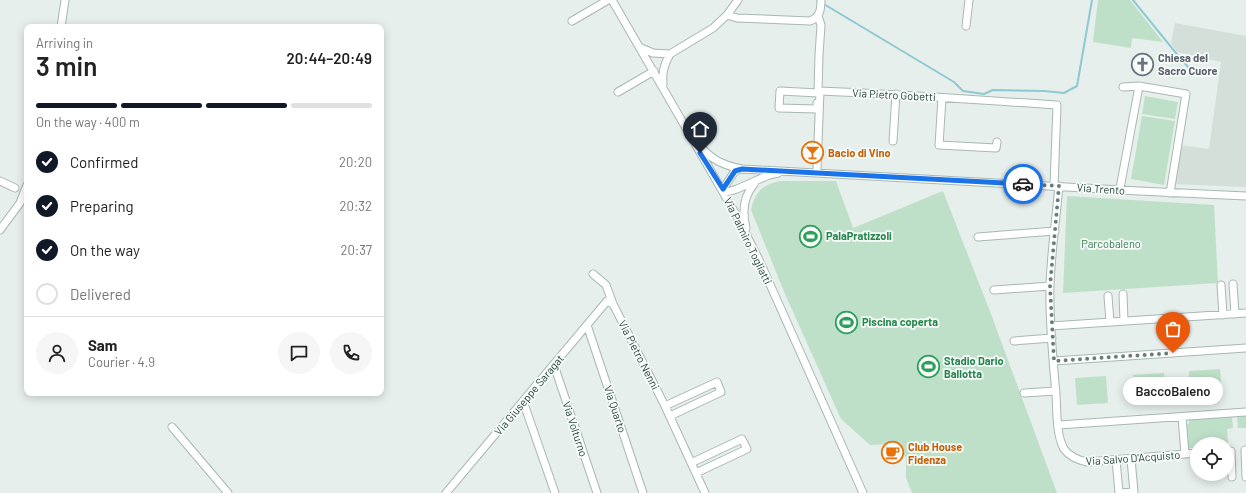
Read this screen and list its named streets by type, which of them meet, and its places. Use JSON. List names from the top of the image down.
{
  "streets": {
    "street": [
      "Via Pietro Gobetti",
      "Via Trento",
      "Via Palmiro Togliatti",
      "Via Pietro Nenni",
      "Via Giuseppe Saragat",
      "Via Quarto",
      "Via Volturno",
      "Via Salvo D'Acquisto"
    ]
  },
  "crossings": [
    ["Via Pietro Gobetti", "Via Trento"],
    ["Via Pietro Gobetti", "Via Salvo D'Acquisto"],
    ["Via Trento", "Via Palmiro Togliatti"],
    ["Via Pietro Nenni", "Via Giuseppe Saragat"],
    ["Via Giuseppe Saragat", "Via Quarto"],
    ["Via Giuseppe Saragat", "Via Volturno"]
  ],
  "parks": ["Parcobaleno"],
  "places": {
    "church": ["Chiesa del Sacro Cuore"],
    "bar": ["Bacio di Vino"],
    "sports": ["PalaPratizzoli", "Piscina coperta", "Stadio Dario Ballotta"],
    "other": ["BaccoBaleno"],
    "cafe": ["Club House Fidenza"]
  },
  "page": {
    "heading": ["3 min", "Arriving in", "20:44–20:49"],
    "panel": ["Sam", "Courier · 4.9"],
    "bar": "On the way · 400 m",
    "list": [
      ["Confirmed", "20:20"],
      ["Preparing", "20:32"],
      ["On the way", "20:37"],
      "Delivered"
    ],
    "bubble": "BaccoBaleno"
  }
}
